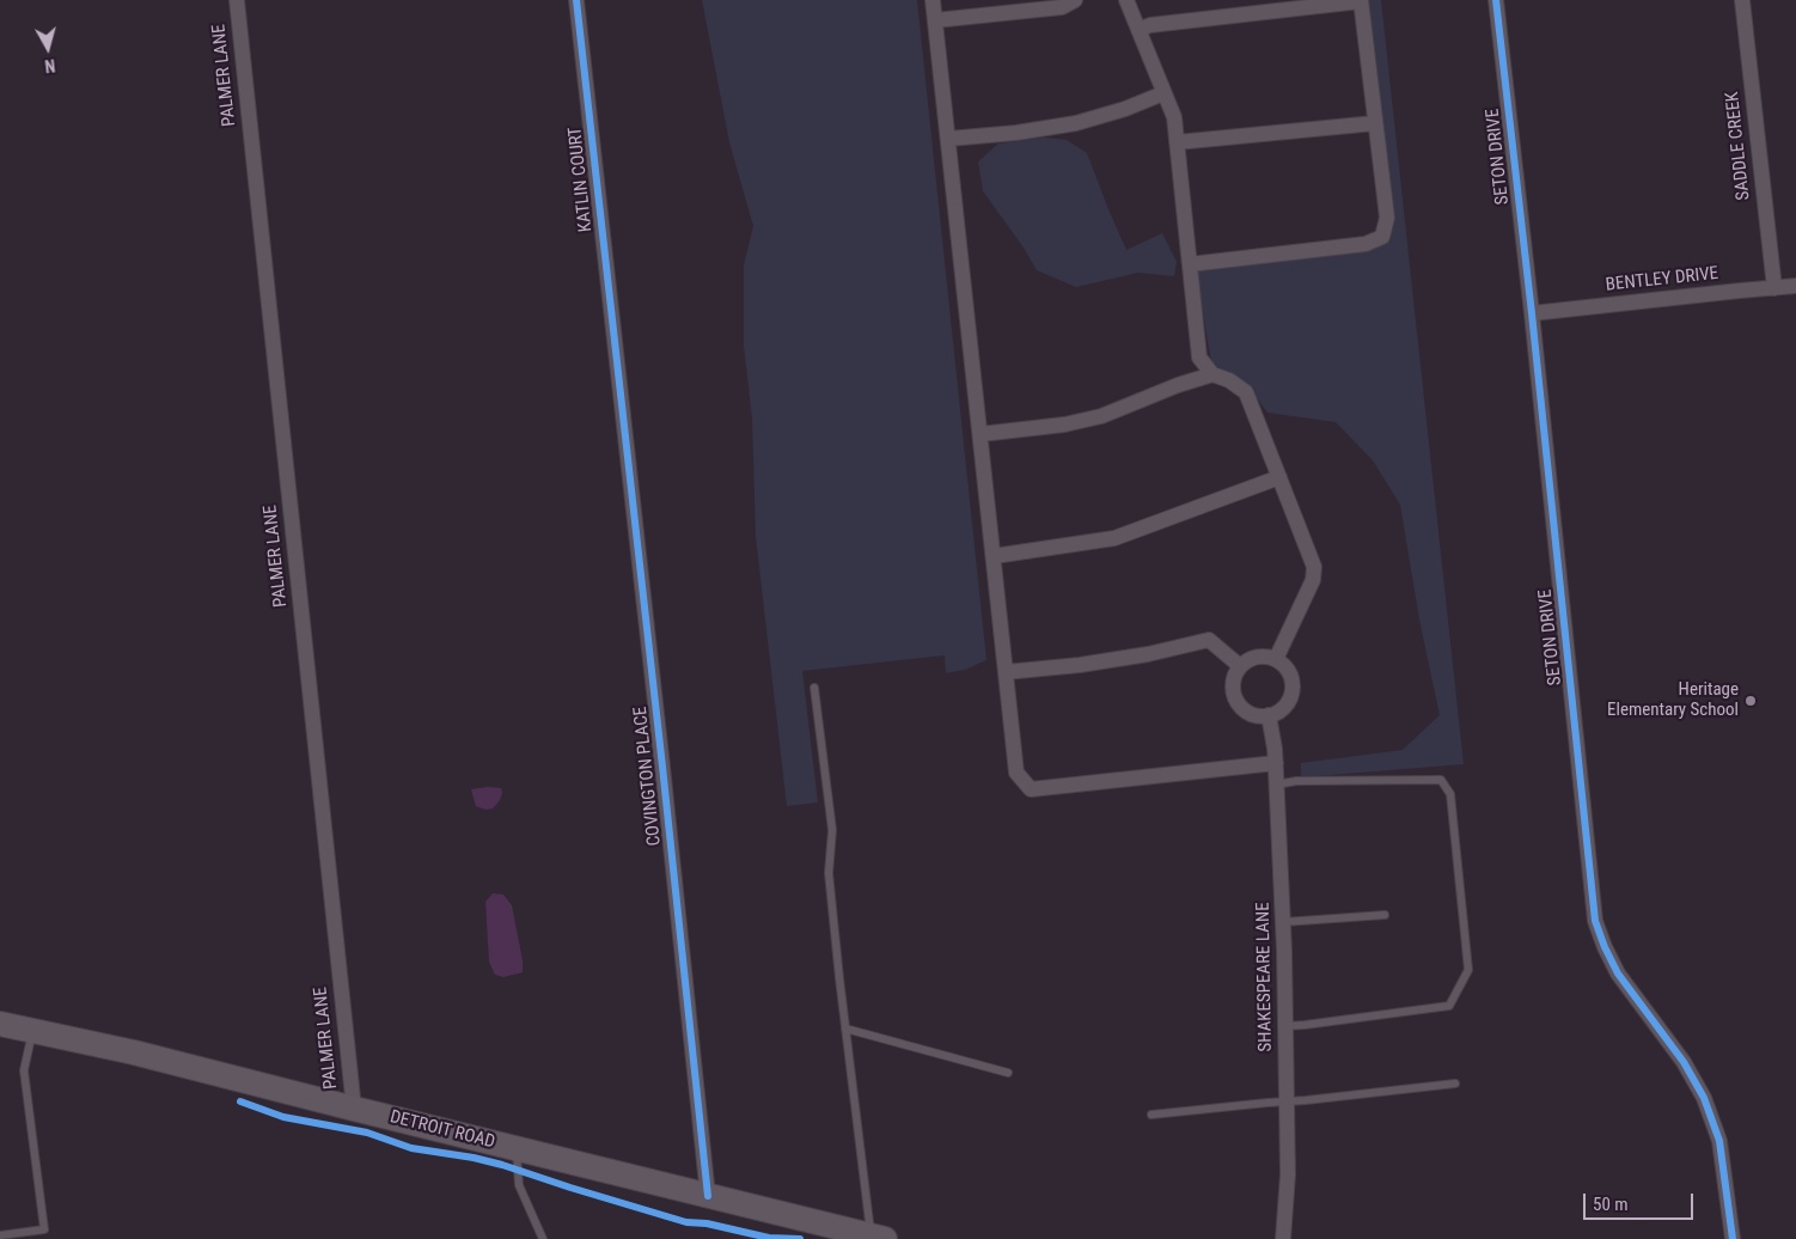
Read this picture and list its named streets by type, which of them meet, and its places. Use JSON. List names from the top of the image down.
{
  "streets": {
    "main road": ["DETROIT ROAD"],
    "street": [
      "PALMER LANE",
      "SADDLE CREEK",
      "SETON DRIVE",
      "KATLIN COURT",
      "BENTLEY DRIVE",
      "COVINGTON PLACE",
      "SHAKESPEARE LANE"
    ]
  },
  "crossings": [
    ["PALMER LANE", "DETROIT ROAD"],
    ["SADDLE CREEK", "BENTLEY DRIVE"],
    ["SETON DRIVE", "BENTLEY DRIVE"],
    ["KATLIN COURT", "COVINGTON PLACE"],
    ["COVINGTON PLACE", "DETROIT ROAD"]
  ],
  "places": ["Heritage Elementary School"],
  "scale_bar": "50 m",
  "north": "bottom"
}
